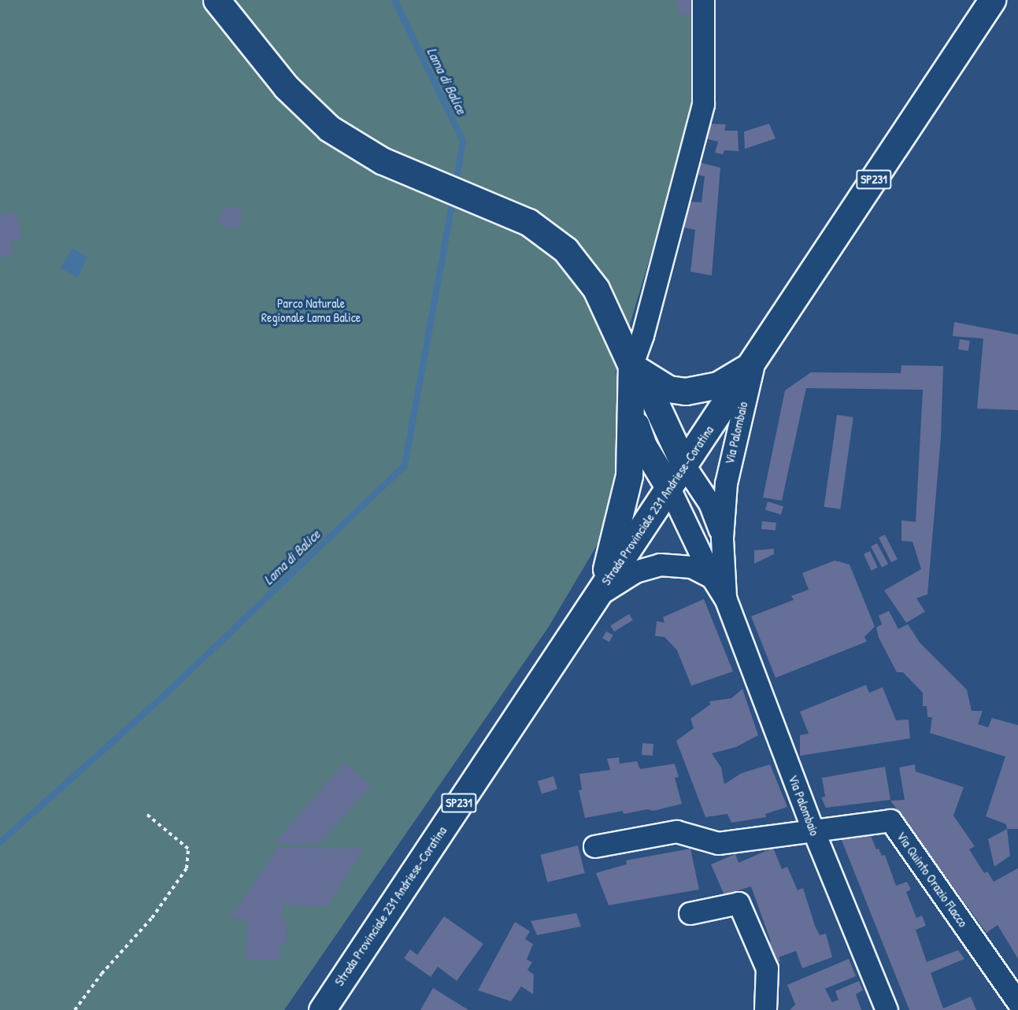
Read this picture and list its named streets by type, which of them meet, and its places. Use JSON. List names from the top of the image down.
{
  "streets": {
    "main road": ["SP231", "Strada Provinciale 231 Andriese-Coratina"],
    "street": ["Via Palombaio", "Via Quinto Orazio Flacco"]
  },
  "crossings": [
    ["Via Palombaio", "Strada Provinciale 231 Andriese-Coratina"],
    ["Via Palombaio", "Via Quinto Orazio Flacco"]
  ],
  "water": ["Lama di Balice"],
  "parks": ["Parco Naturale Regionale Lama Balice"]
}
